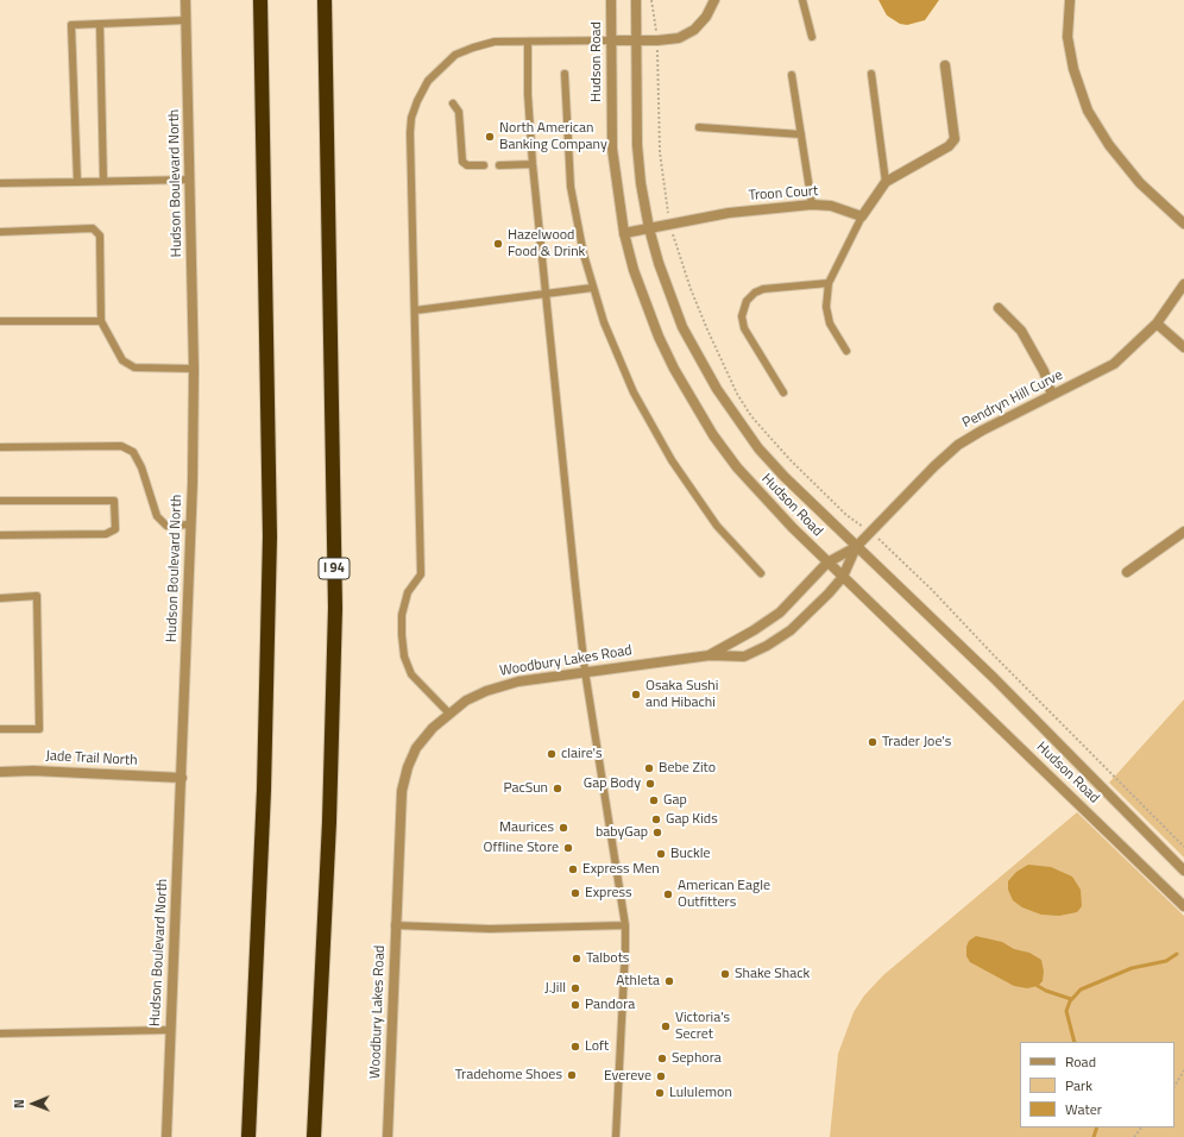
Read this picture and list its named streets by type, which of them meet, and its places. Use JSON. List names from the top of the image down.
{
  "streets": {
    "highway": ["I 94"],
    "street": [
      "Hudson Road",
      "Hudson Boulevard North",
      "Troon Court",
      "Pendryn Hill Curve",
      "Woodbury Lakes Road",
      "Jade Trail North"
    ]
  },
  "crossings": [
    ["Hudson Road", "Troon Court"],
    ["Hudson Road", "Pendryn Hill Curve"],
    ["Hudson Road", "Woodbury Lakes Road"],
    ["Hudson Boulevard North", "Jade Trail North"],
    ["Pendryn Hill Curve", "Woodbury Lakes Road"]
  ],
  "places": [
    "North American Banking Company",
    "Hazelwood Food & Drink",
    "Osaka Sushi and Hibachi",
    "Trader Joe's",
    "claire's",
    "Bebe Zito",
    "Gap Body",
    "PacSun",
    "Gap",
    "Gap Kids",
    "Maurices",
    "babyGap",
    "Offline Store",
    "Buckle",
    "Express Men",
    "Express",
    "American Eagle Outfitters",
    "Talbots",
    "Shake Shack",
    "Athleta",
    "J.Jill",
    "Pandora",
    "Victoria's Secret",
    "Loft",
    "Sephora",
    "Tradehome Shoes",
    "Evereve",
    "Lululemon"
  ],
  "legend": ["Road", "Park", "Water"],
  "north": "left"
}
